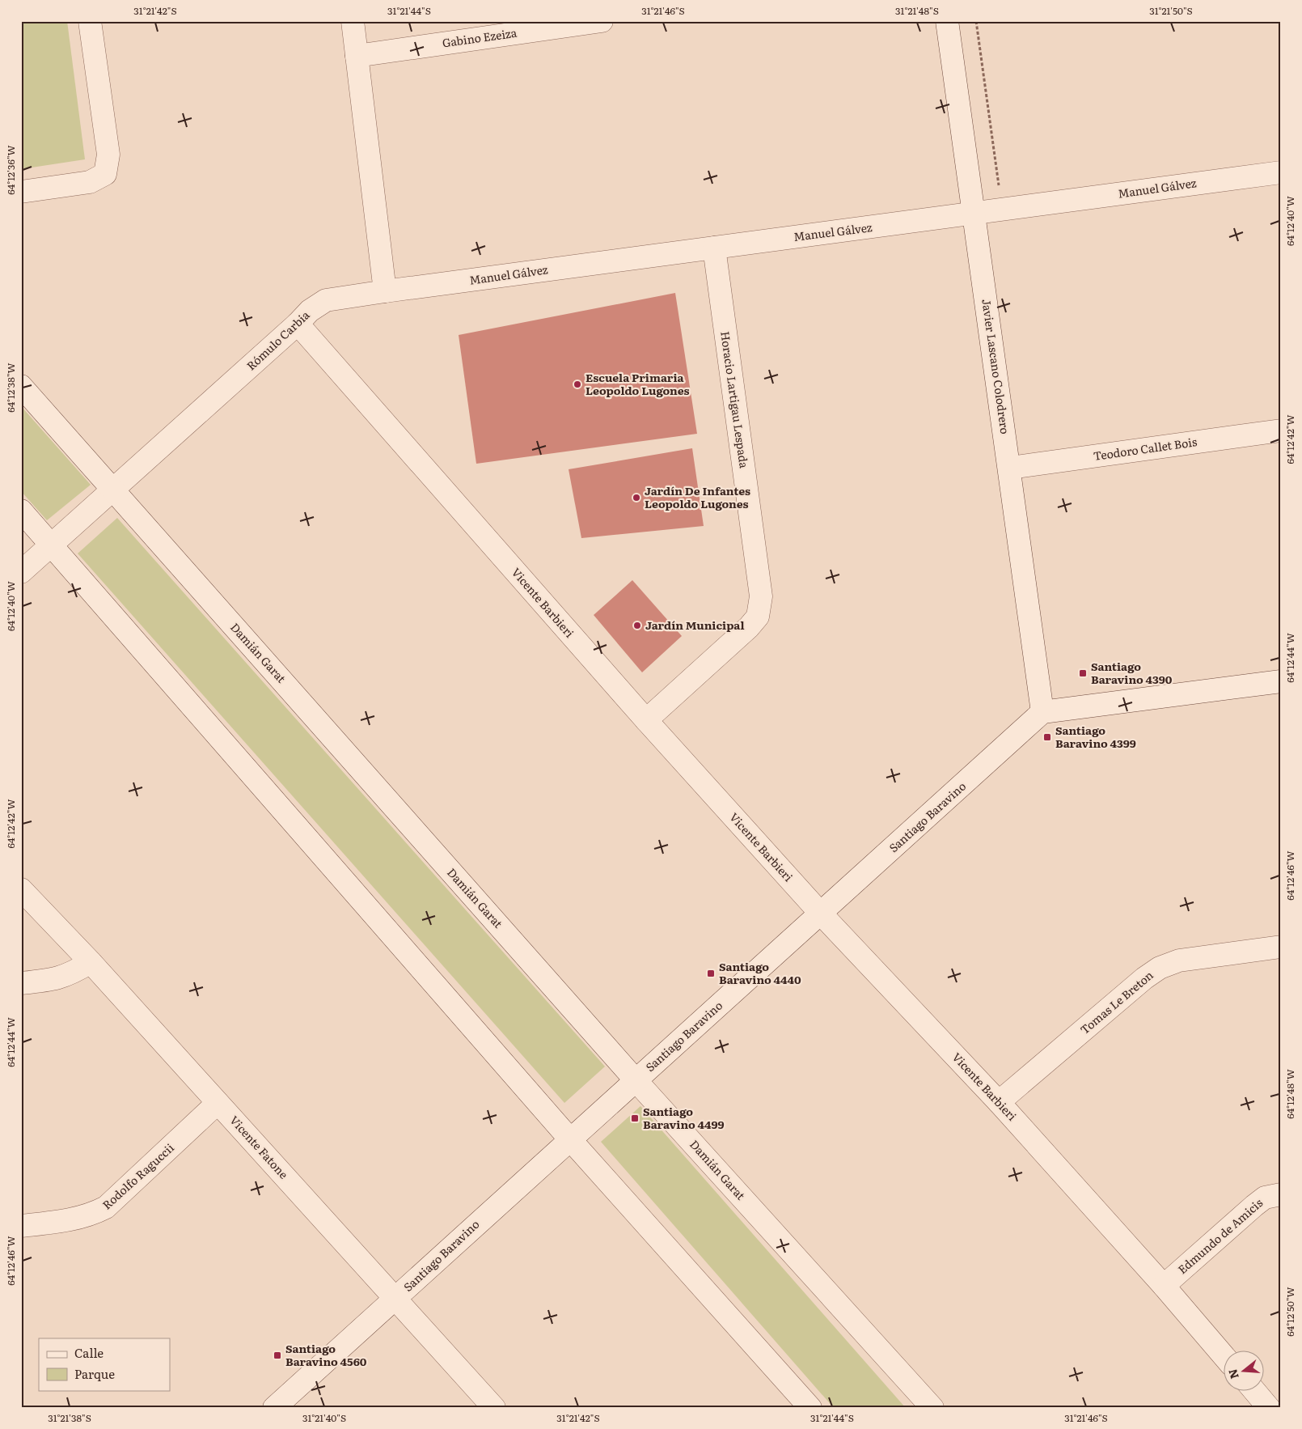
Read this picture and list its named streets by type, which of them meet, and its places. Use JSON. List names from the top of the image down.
{
  "streets": {
    "street": [
      "Gabino Ezeiza",
      "Manuel Gálvez",
      "Rómulo Carbia",
      "Javier Lascano Colodrero",
      "Horacio Lartigau Lespada",
      "Teodoro Callet Bois",
      "Vicente Barbieri",
      "Damián Garat",
      "Santiago Baravino",
      "Tomas Le Breton",
      "Vicente Fatone",
      "Rodolfo Raguccii",
      "Edmundo de Amicis"
    ]
  },
  "crossings": [
    ["Manuel Gálvez", "Rómulo Carbia"],
    ["Manuel Gálvez", "Javier Lascano Colodrero"],
    ["Manuel Gálvez", "Horacio Lartigau Lespada"],
    ["Rómulo Carbia", "Vicente Barbieri"],
    ["Rómulo Carbia", "Damián Garat"],
    ["Javier Lascano Colodrero", "Teodoro Callet Bois"],
    ["Javier Lascano Colodrero", "Santiago Baravino"],
    ["Horacio Lartigau Lespada", "Vicente Barbieri"],
    ["Vicente Barbieri", "Santiago Baravino"],
    ["Vicente Barbieri", "Tomas Le Breton"],
    ["Vicente Barbieri", "Edmundo de Amicis"],
    ["Damián Garat", "Santiago Baravino"],
    ["Santiago Baravino", "Vicente Fatone"],
    ["Vicente Fatone", "Rodolfo Raguccii"]
  ],
  "places": {
    "other": ["Escuela Primaria Leopoldo Lugones", "Jardín De Infantes Leopoldo Lugones", "Jardín Municipal"],
    "transit": [
      "Santiago Baravino 4390",
      "Santiago Baravino 4399",
      "Santiago Baravino 4440",
      "Santiago Baravino 4499",
      "Santiago Baravino 4560"
    ]
  },
  "legend": ["Calle", "Parque"],
  "north": "left",
  "coordinates": [
    "31°21'42\"S",
    "31°21'44\"S",
    "31°21'46\"S",
    "31°21'48\"S",
    "31°21'50\"S",
    "64°12'36\"W",
    "64°12'40\"W",
    "64°12'38\"W",
    "64°12'42\"W",
    "64°12'44\"W",
    "64°12'46\"W",
    "64°12'48\"W",
    "64°12'50\"W",
    "31°21'38\"S",
    "31°21'40\"S"
  ]
}
